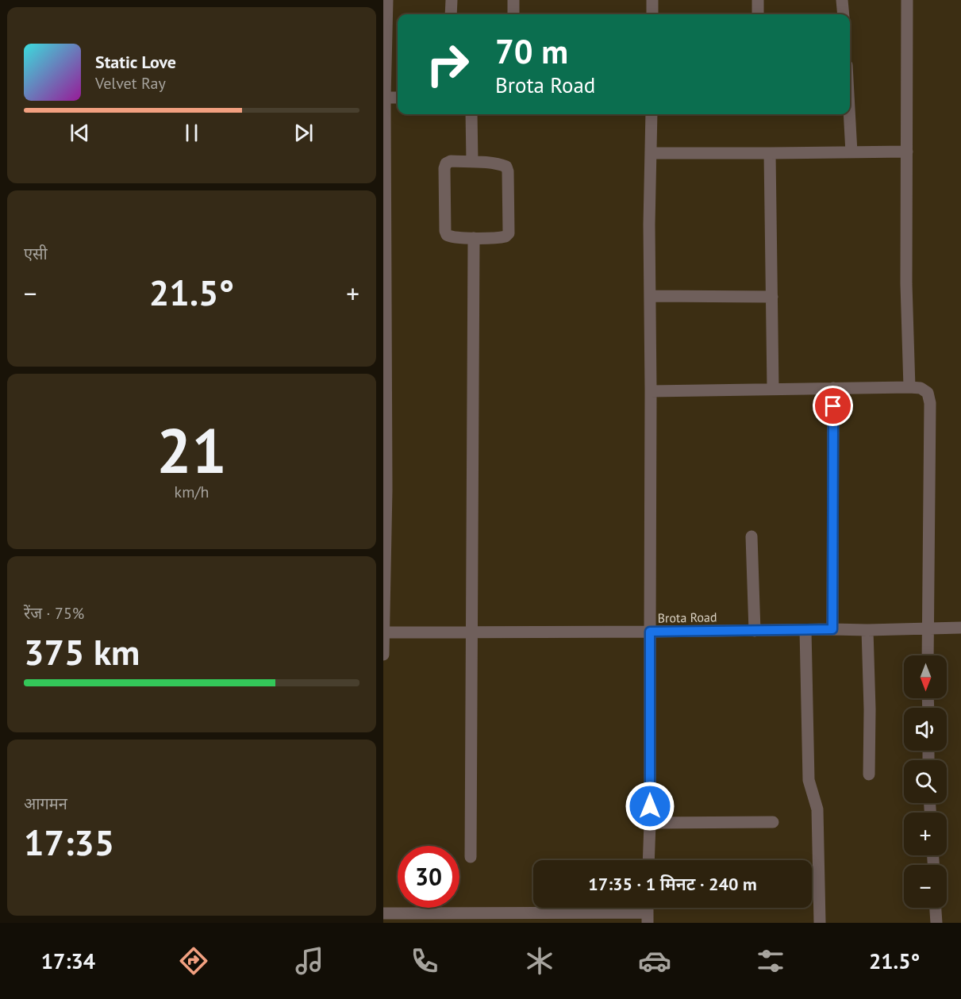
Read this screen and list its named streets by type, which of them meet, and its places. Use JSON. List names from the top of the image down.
{
  "streets": {
    "street": ["Brota Road"]
  },
  "north": "bottom",
  "page": {
    "turn": ["70 m", "Brota Road"],
    "song": ["Static Love", "Velvet Ray"],
    "tile": [
      "एसी",
      ["21", "km/h"],
      ["रेंज · 75%", "375 km"],
      ["आगमन", "17:35"]
    ],
    "heat": ["−", "21.5°", "+"],
    "map_buttons": ["+", "−"],
    "limit": "30",
    "trip": "17:35 · 1 मिनट · 240 m",
    "tabs": ["17:34", "21.5°"]
  }
}
